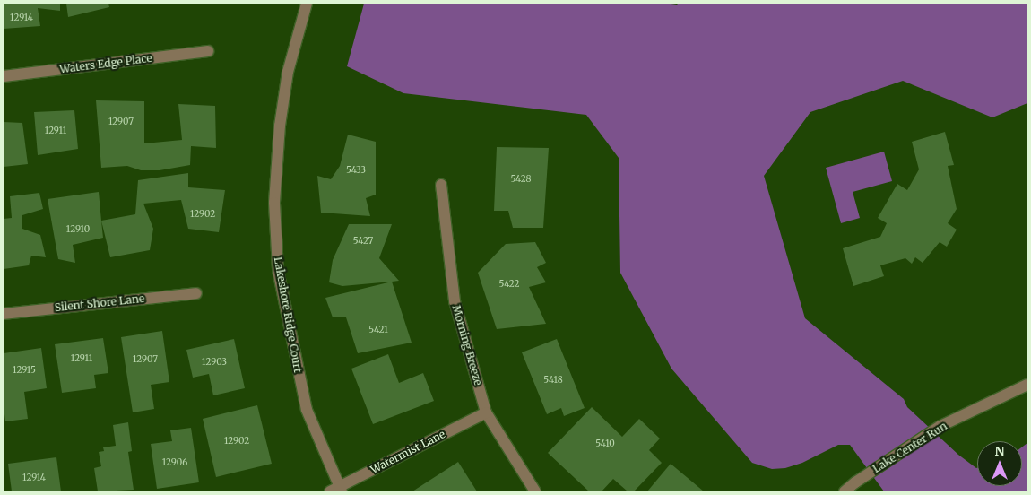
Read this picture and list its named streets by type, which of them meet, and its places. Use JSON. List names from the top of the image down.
{
  "streets": {
    "street": [
      "Waters Edge Place",
      "Silent Shore Lane",
      "Lakeshore Ridge Court",
      "Morning Breeze",
      "Lake Center Run",
      "Watermist Lane"
    ]
  },
  "crossings": [
    ["Lakeshore Ridge Court", "Watermist Lane"],
    ["Morning Breeze", "Watermist Lane"]
  ],
  "house_numbers": [
    "12914",
    "12907",
    "12911",
    "5433",
    "5428",
    "12902",
    "12910",
    "5427",
    "5422",
    "5421",
    "12911",
    "12907",
    "12903",
    "12915",
    "5418",
    "12902",
    "5410",
    "12906",
    "12914"
  ],
  "north": "top"
}
